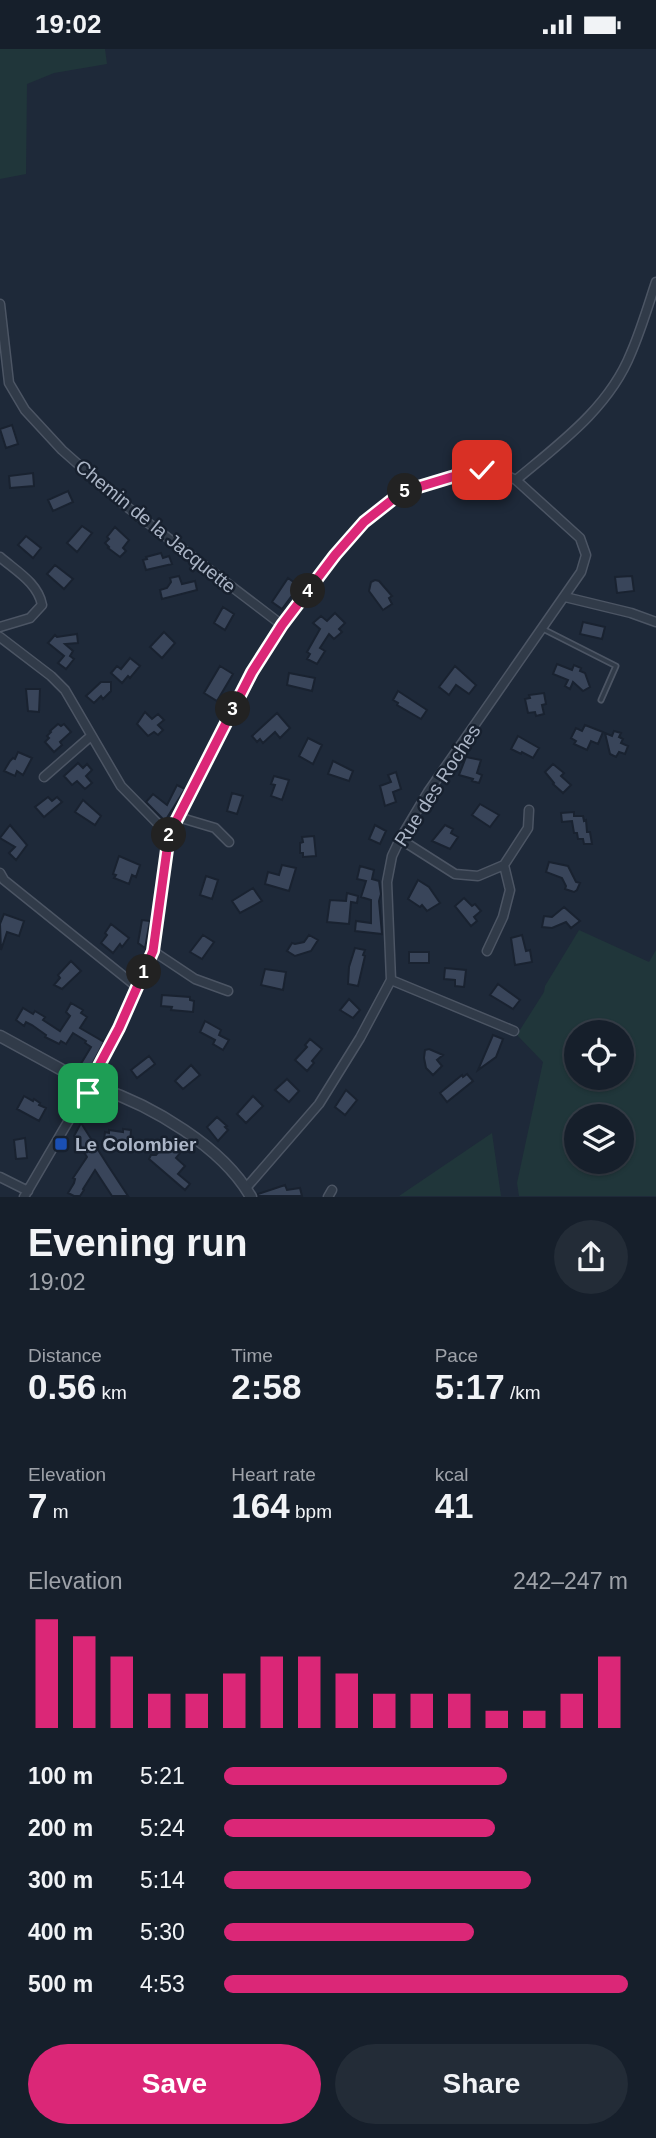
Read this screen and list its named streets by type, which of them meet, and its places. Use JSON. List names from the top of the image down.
{
  "streets": {
    "street": ["Chemin de la Jacquette", "Rue des Roches"]
  },
  "places": {
    "transit": ["Le Colombier"]
  },
  "page": {
    "status": "19:02",
    "pins": [
      "5",
      "4",
      "3",
      "2",
      "1"
    ],
    "heading": ["Evening run", "19:02"],
    "stats": [
      ["Distance", "0.56 km"],
      ["Time", "2:58"],
      ["Pace", "5:17 /km"],
      ["Elevation", "7 m"],
      ["Heart rate", "164 bpm"],
      ["kcal", "41"]
    ],
    "chart": ["Elevation", "242–247 m"],
    "list": [
      {
        "name": "100 m",
        "note": "5:21"
      },
      {
        "name": "200 m",
        "note": "5:24"
      },
      {
        "name": "300 m",
        "note": "5:14"
      },
      {
        "name": "400 m",
        "note": "5:30"
      },
      {
        "name": "500 m",
        "note": "4:53"
      }
    ],
    "buttons": ["Save", "Share"]
  }
}
